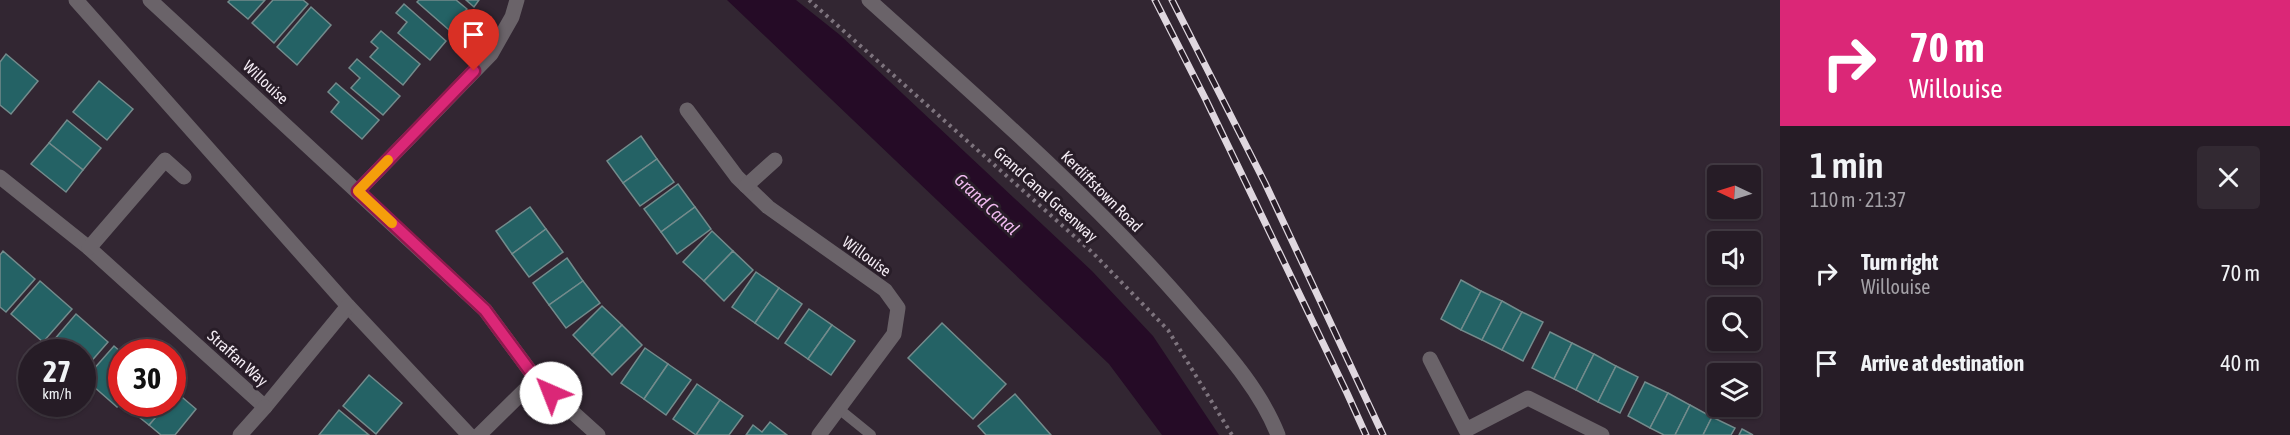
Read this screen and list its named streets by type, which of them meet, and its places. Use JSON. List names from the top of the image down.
{
  "streets": {
    "street": ["Willouise", "Kerdiffstown Road", "Straffan Way"],
    "path": ["Grand Canal Greenway"]
  },
  "water": ["Grand Canal"],
  "north": "left",
  "page": {
    "turn": ["70 m", "Willouise"],
    "heading": ["1 min", "110 m · 21:37"],
    "list": [
      {
        "name": "Turn right",
        "note": "Willouise",
        "value": "70 m"
      },
      {
        "name": "Arrive at destination",
        "value": "40 m"
      }
    ],
    "speed": "27 km/h",
    "limit": "30"
  }
}
